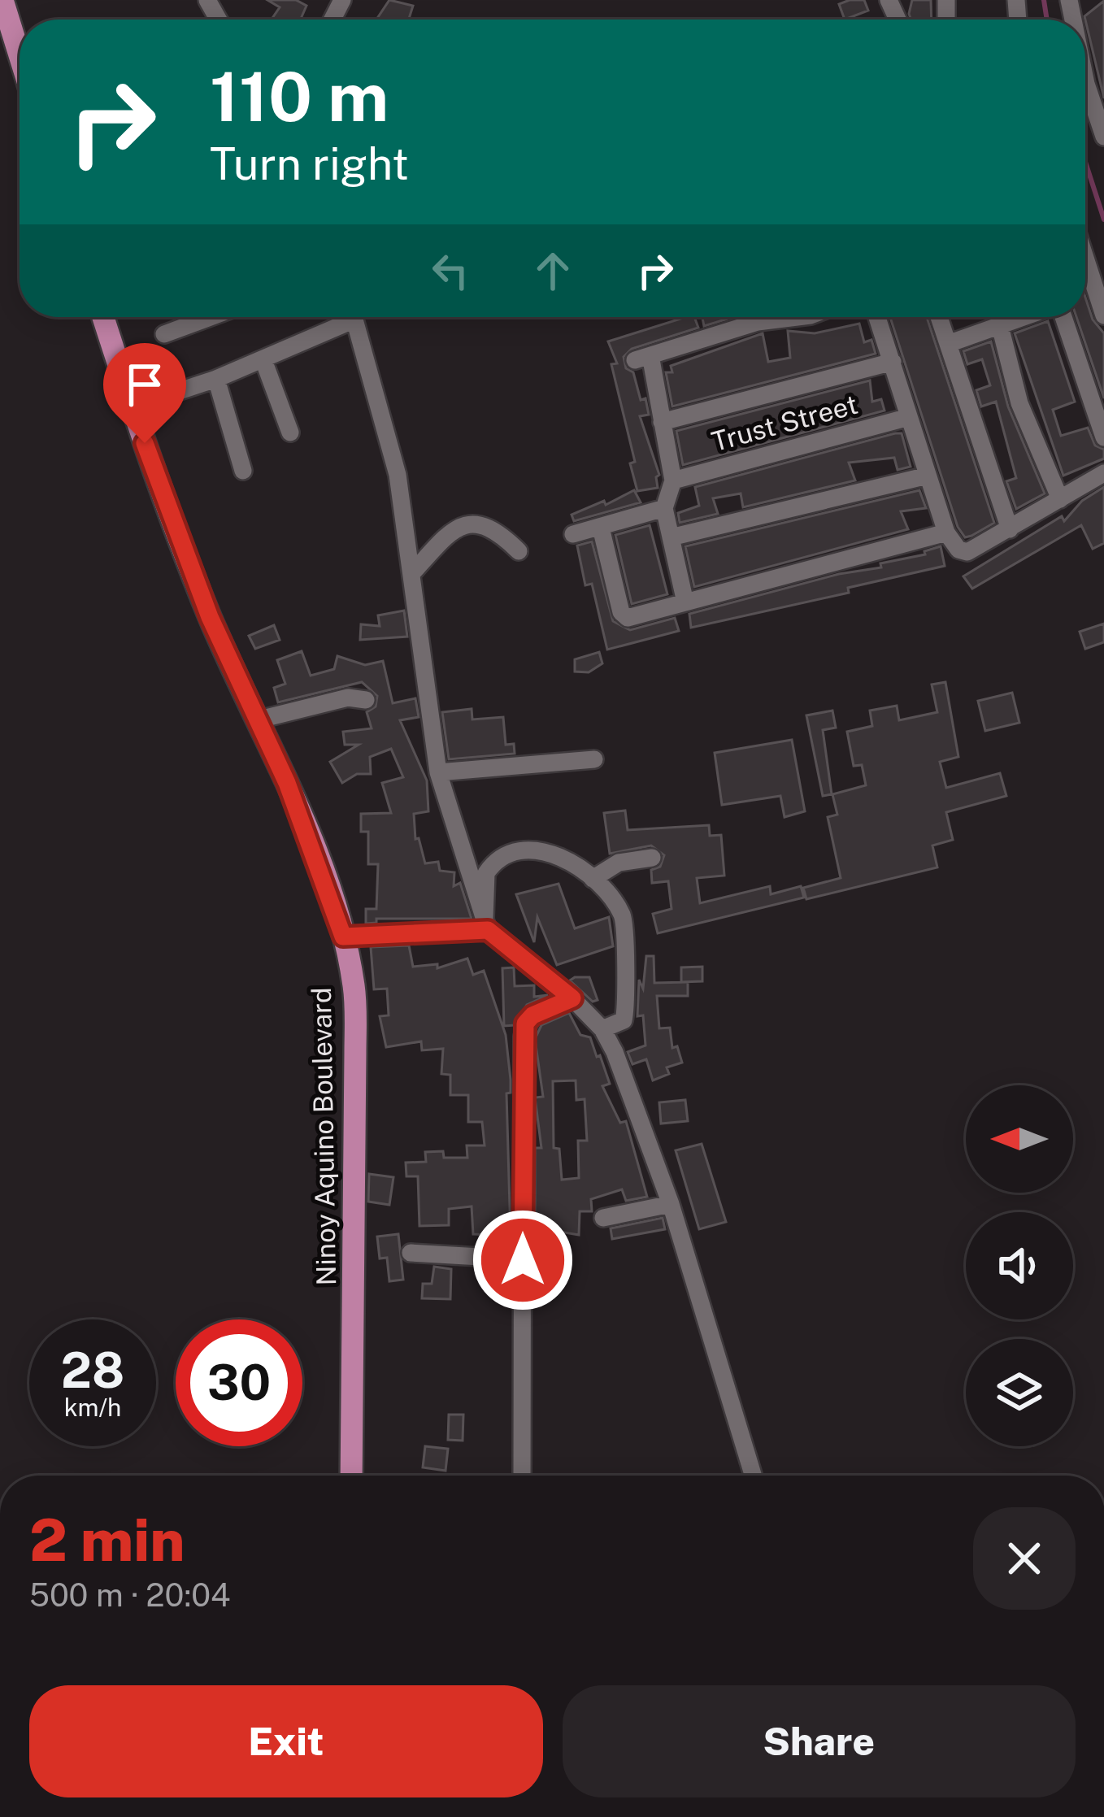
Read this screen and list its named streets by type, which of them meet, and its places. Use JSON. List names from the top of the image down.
{
  "streets": {
    "main road": ["Ninoy Aquino Boulevard"],
    "street": ["Trust Street"]
  },
  "north": "left",
  "page": {
    "turn": ["110 m", "Turn right"],
    "speed": "28 km/h",
    "limit": "30",
    "heading": ["2 min", "500 m · 20:04"],
    "buttons": ["Exit", "Share"]
  }
}
